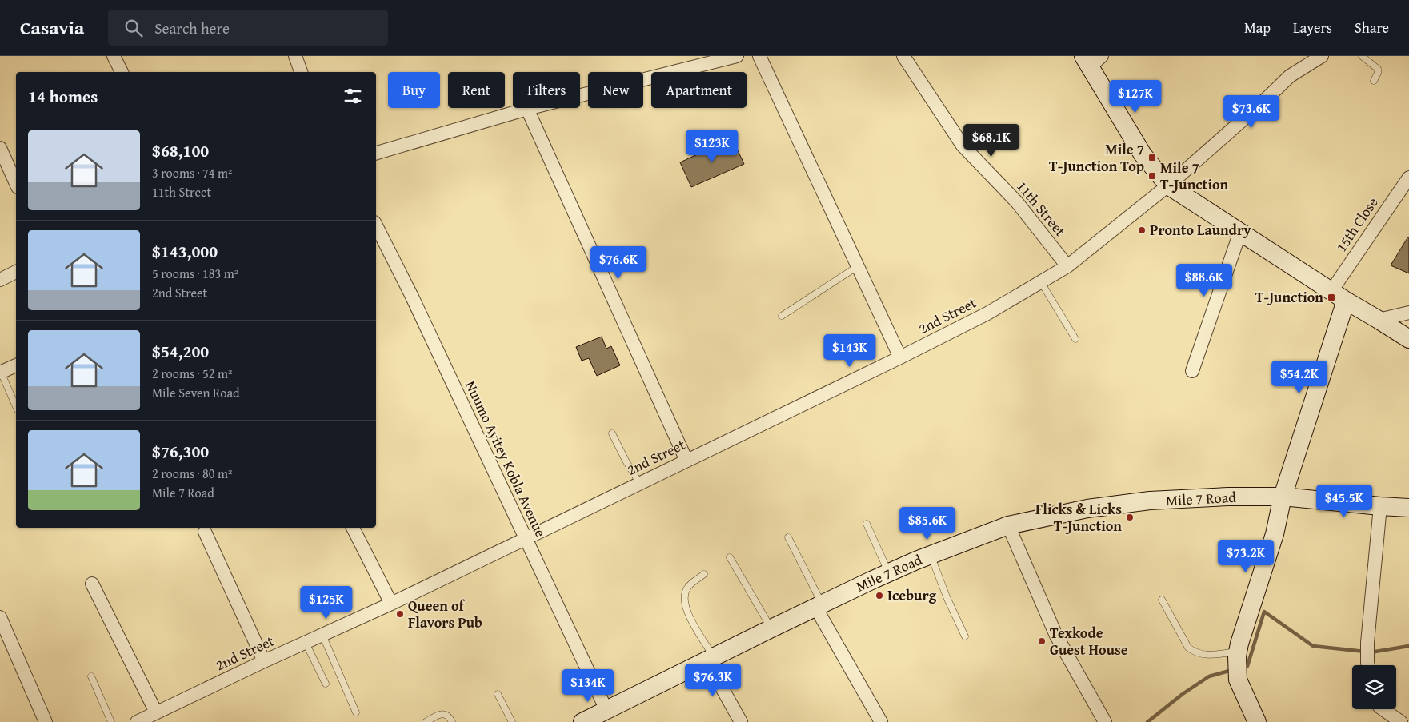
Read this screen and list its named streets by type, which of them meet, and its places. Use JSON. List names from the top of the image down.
{
  "streets": {
    "street": [
      "11th Street",
      "15th Close",
      "2nd Street",
      "Nuumo Ayitey Kobla Avenue",
      "Mile 7 Road"
    ]
  },
  "crossings": [
    ["11th Street", "2nd Street"],
    ["2nd Street", "Nuumo Ayitey Kobla Avenue"],
    ["Nuumo Ayitey Kobla Avenue", "Mile 7 Road"]
  ],
  "places": {
    "transit": ["Mile 7 T-Junction Top", "Mile 7 T-Junction", "T-Junction"],
    "other": [
      "Pronto Laundry",
      "Flicks & Licks T-Junction",
      "Iceburg",
      "Queen of Flavors Pub",
      "Texkode Guest House"
    ]
  },
  "page": {
    "header": "Casavia",
    "search": "Search here",
    "nav": ["Map", "Layers", "Share"],
    "chip": [
      "Buy",
      "Rent",
      "Filters",
      "New",
      "Apartment"
    ],
    "heading": "14 homes",
    "price": [
      "$127K",
      "$73.6K",
      "$68.1K",
      "$123K",
      "$76.6K",
      "$88.6K",
      "$143K",
      "$54.2K",
      "$45.5K",
      "$85.6K",
      "$73.2K",
      "$125K",
      "$76.3K",
      "$134K"
    ],
    "list": [
      {
        "name": "$68,100",
        "note": "3 rooms · 74 m² · 11th Street"
      },
      {
        "name": "$143,000",
        "note": "5 rooms · 183 m² · 2nd Street"
      },
      {
        "name": "$54,200",
        "note": "2 rooms · 52 m² · Mile Seven Road"
      },
      {
        "name": "$76,300",
        "note": "2 rooms · 80 m² · Mile 7 Road"
      }
    ]
  }
}
